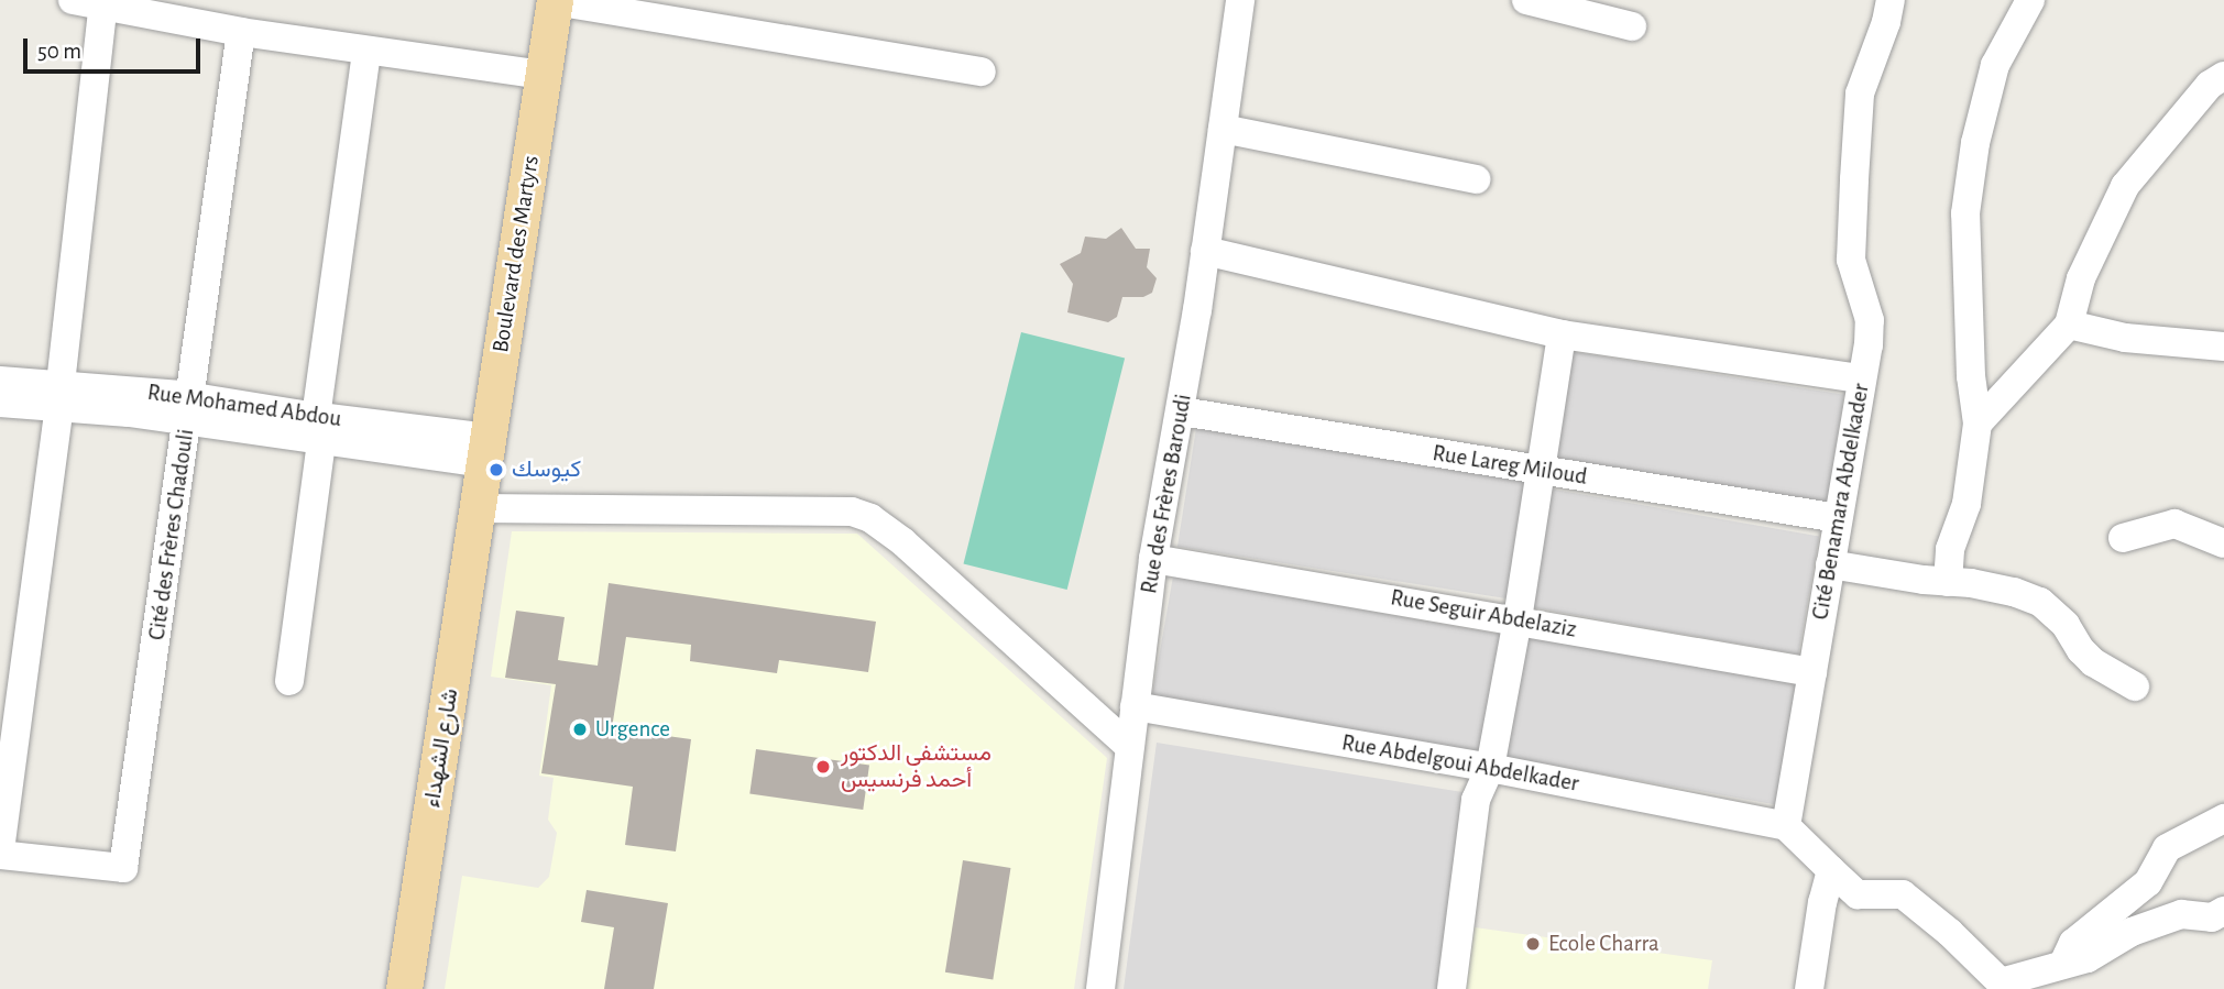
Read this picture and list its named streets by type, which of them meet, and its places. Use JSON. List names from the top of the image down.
{
  "streets": {
    "main road": ["Boulevard des Martyrs", "شارع الشهداء"],
    "street": [
      "Rue Mohamed Abdou",
      "Rue Lareg Miloud",
      "Rue des Frères Baroudi",
      "Cité Benamara Abdelkader",
      "Cité des Frères Chadouli",
      "Rue Seguir Abdelaziz",
      "Rue Abdelgoui Abdelkader"
    ]
  },
  "crossings": [
    ["Boulevard des Martyrs", "Rue Mohamed Abdou"],
    ["Boulevard des Martyrs", "شارع الشهداء"],
    ["Rue Mohamed Abdou", "Cité des Frères Chadouli"],
    ["Rue Lareg Miloud", "Rue des Frères Baroudi"],
    ["Rue Lareg Miloud", "Cité Benamara Abdelkader"],
    ["Rue des Frères Baroudi", "Rue Seguir Abdelaziz"],
    ["Rue des Frères Baroudi", "Rue Abdelgoui Abdelkader"],
    ["Cité Benamara Abdelkader", "Rue Seguir Abdelaziz"],
    ["Cité Benamara Abdelkader", "Rue Abdelgoui Abdelkader"]
  ],
  "places": [
    "كيوسك",
    "Urgence",
    "مستشفى الدكتور أحمد فرنسيس",
    "Ecole Charra"
  ],
  "scale_bar": "50 m"
}
